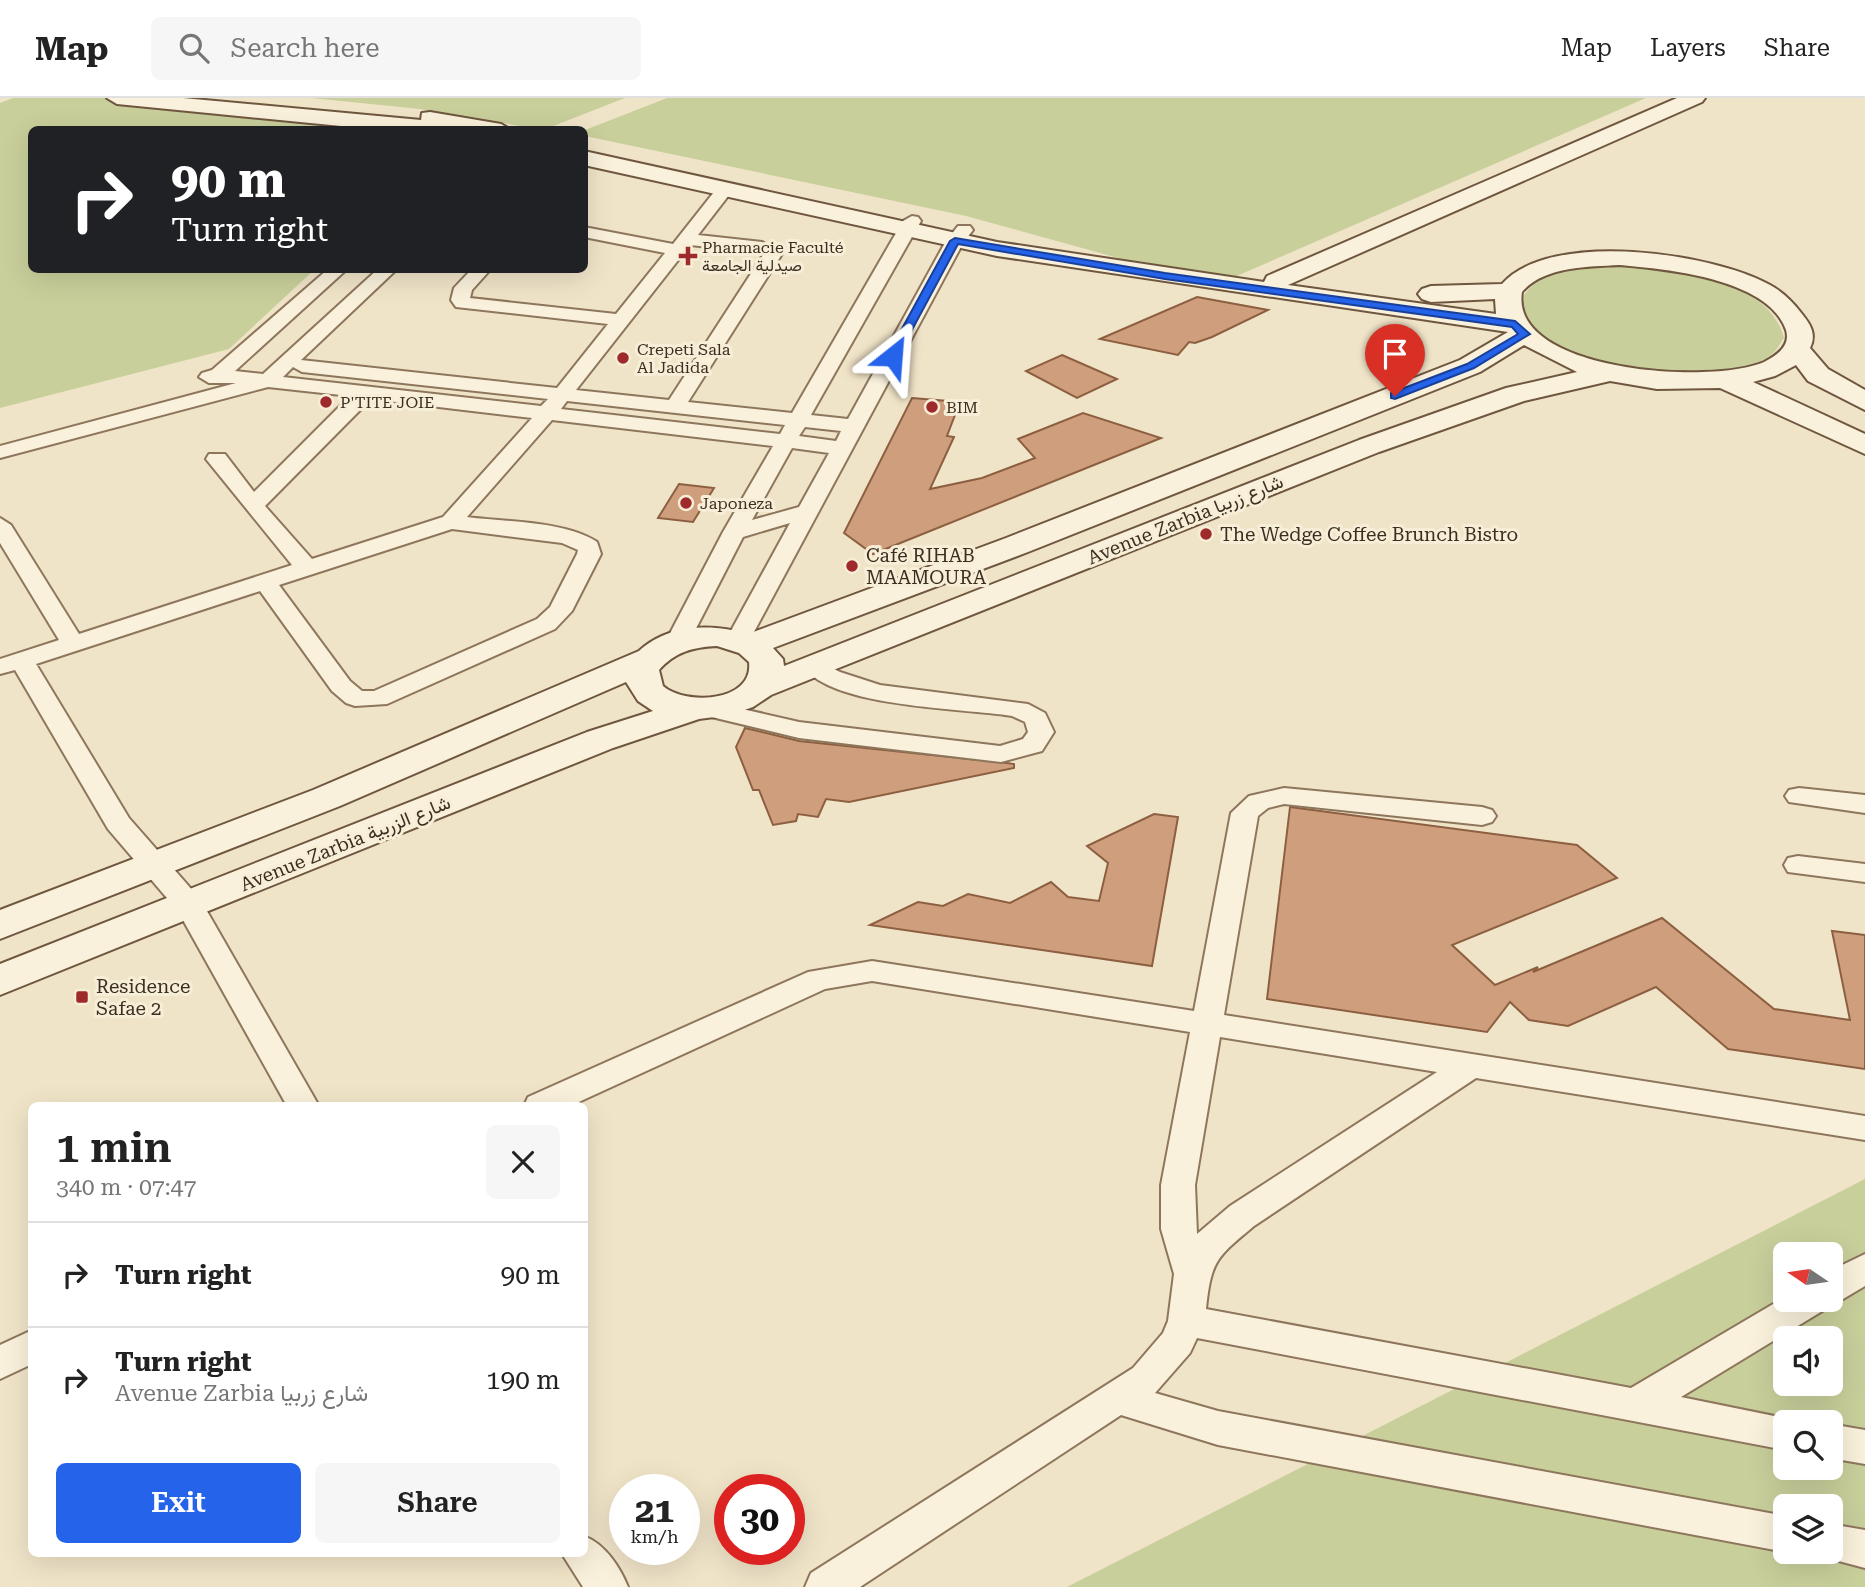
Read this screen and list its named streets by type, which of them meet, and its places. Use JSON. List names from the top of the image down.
{
  "streets": {
    "main road": ["Avenue Zarbia شارع زربيا", "Avenue Zarbia شارع الزربية"]
  },
  "crossings": [
    ["Avenue Zarbia شارع زربيا", "Avenue Zarbia شارع الزربية"]
  ],
  "places": {
    "health": ["Pharmacie Faculté صيدلية الجامعة"],
    "other": [
      "Crepeti Sala Al Jadida",
      "P'TITE JOIE",
      "BIM",
      "Japoneza",
      "The Wedge Coffee Brunch Bistro",
      "Café RIHAB MAAMOURA"
    ],
    "transit": ["Residence Safae 2"]
  },
  "north": "left",
  "page": {
    "header": "Map",
    "search": "Search here",
    "nav": ["Map", "Layers", "Share"],
    "turn": ["90 m", "Turn right"],
    "heading": ["1 min", "340 m · 07:47"],
    "list": [
      {
        "name": "Turn right",
        "value": "90 m"
      },
      {
        "name": "Turn right",
        "note": "Avenue Zarbia شارع زربيا",
        "value": "190 m"
      }
    ],
    "buttons": ["Exit", "Share"],
    "speed": "21 km/h",
    "limit": "30"
  }
}
